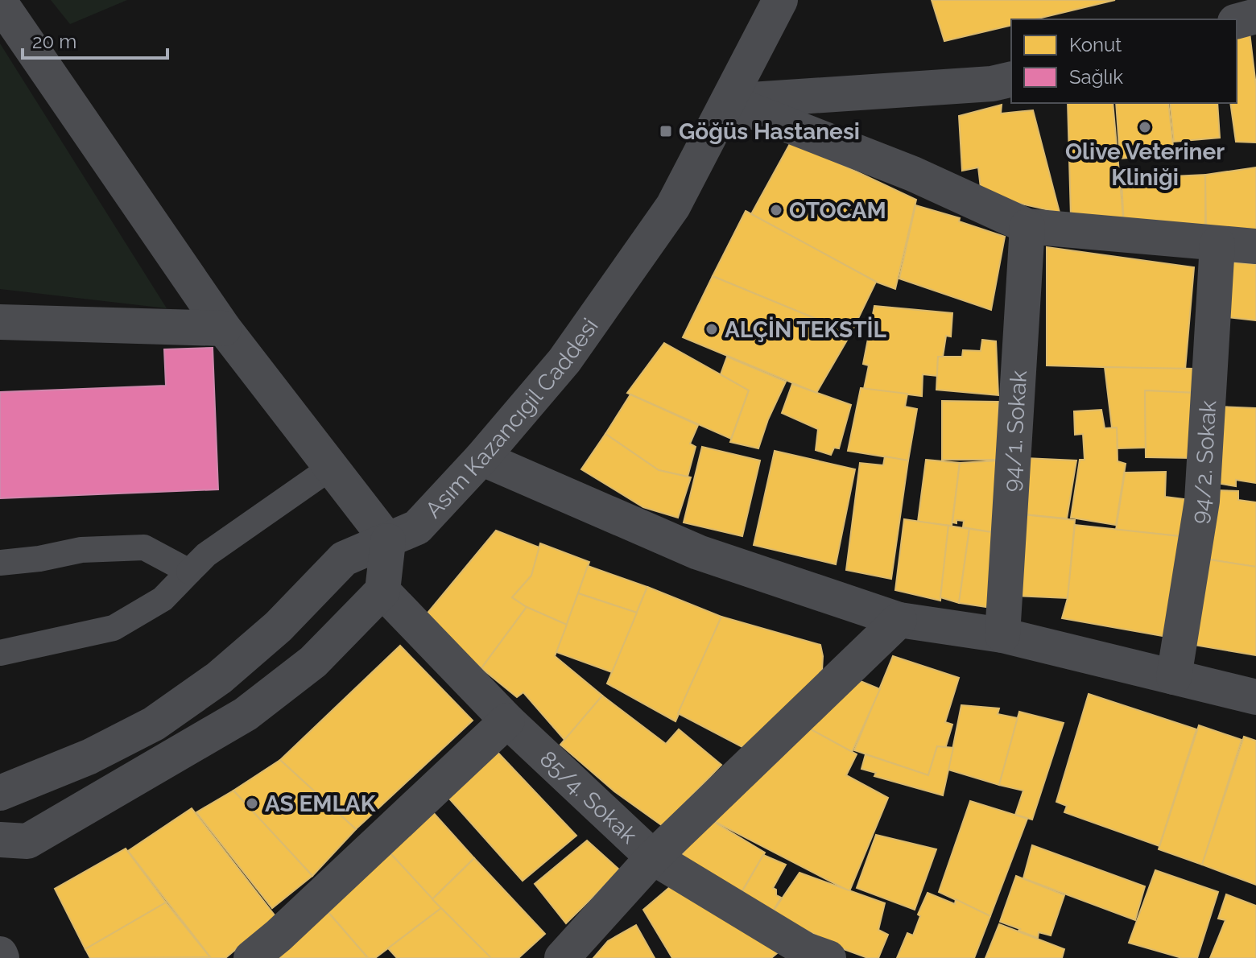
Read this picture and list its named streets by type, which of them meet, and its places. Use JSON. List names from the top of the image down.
{
  "streets": {
    "street": [
      "Asım Kazancıgil Caddesi",
      "94/1. Sokak",
      "94/2. Sokak",
      "85/4. Sokak"
    ]
  },
  "places": {
    "other": [
      "Olive Veteriner Kliniği",
      "OTOCAM",
      "ALÇİN TEKSTİL",
      "AS EMLAK"
    ],
    "transit": ["Göğüs Hastanesi"]
  },
  "legend": ["Konut", "Sağlık"],
  "scale_bar": "20 m"
}
